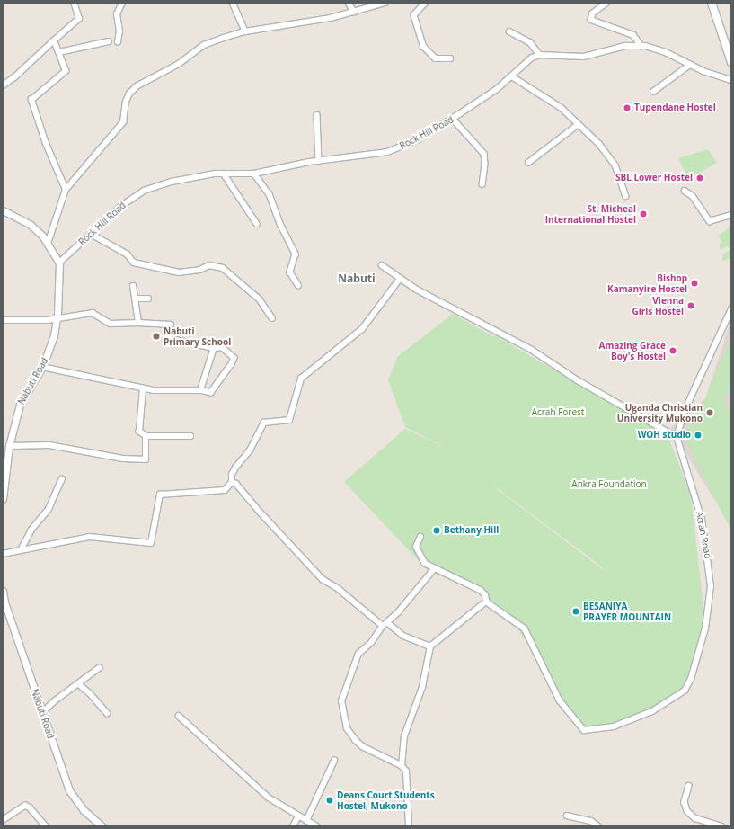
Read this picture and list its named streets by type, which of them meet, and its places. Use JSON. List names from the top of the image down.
{
  "streets": {
    "street": ["Rock Hill Road", "Nabuti Road", "Acrah Road"]
  },
  "crossings": [
    ["Rock Hill Road", "Nabuti Road"]
  ],
  "districts": ["Nabuti"],
  "parks": ["Acrah Forest", "Ankra Foundation"],
  "places": [
    "Tupendane Hostel",
    "SBL Lower Hostel",
    "St. Micheal International Hostel",
    "Bishop Kamanyire Hostel",
    "Vienna Girls Hostel",
    "Nabuti Primary School",
    "Amazing Grace Boy's Hostel",
    "Uganda Christian University Mukono",
    "WOH studio",
    "Bethany Hill",
    "BESANIYA PRAYER MOUNTAIN",
    "Deans Court Students Hostel, Mukono"
  ]
}
